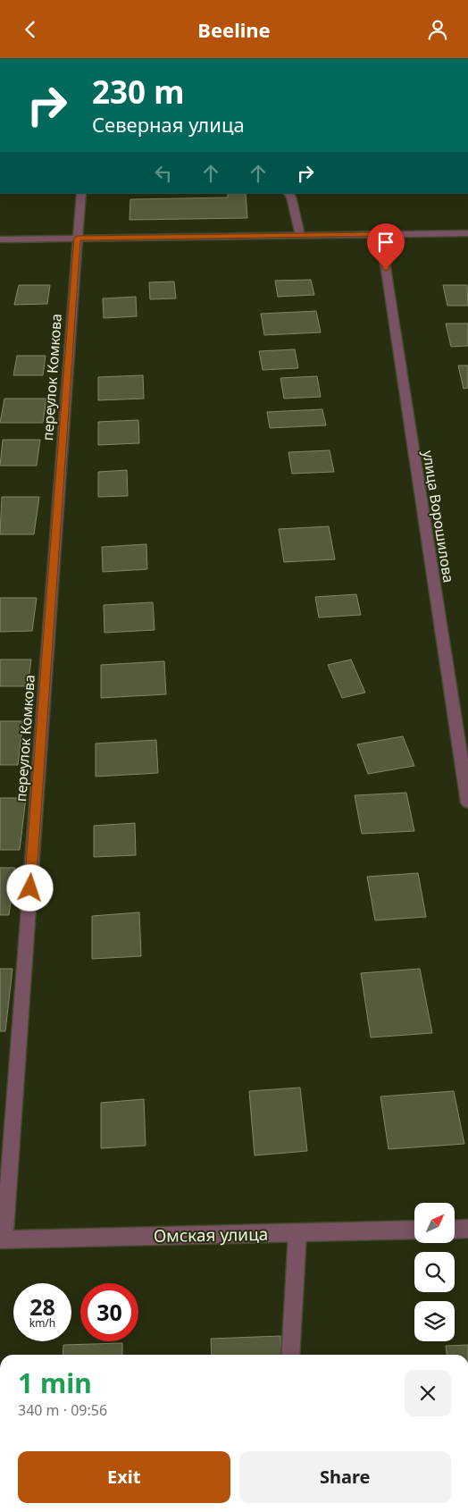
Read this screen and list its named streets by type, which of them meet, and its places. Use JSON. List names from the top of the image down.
{
  "streets": {
    "street": ["переулок Комкова", "улица Ворошилова", "Омская улица"]
  },
  "crossings": [
    ["переулок Комкова", "Омская улица"]
  ],
  "north": "top right",
  "page": {
    "header": "Beeline",
    "turn": ["230 m", "Северная улица"],
    "speed": "28 km/h",
    "limit": "30",
    "heading": ["1 min", "340 m · 09:56"],
    "buttons": ["Exit", "Share"]
  }
}
